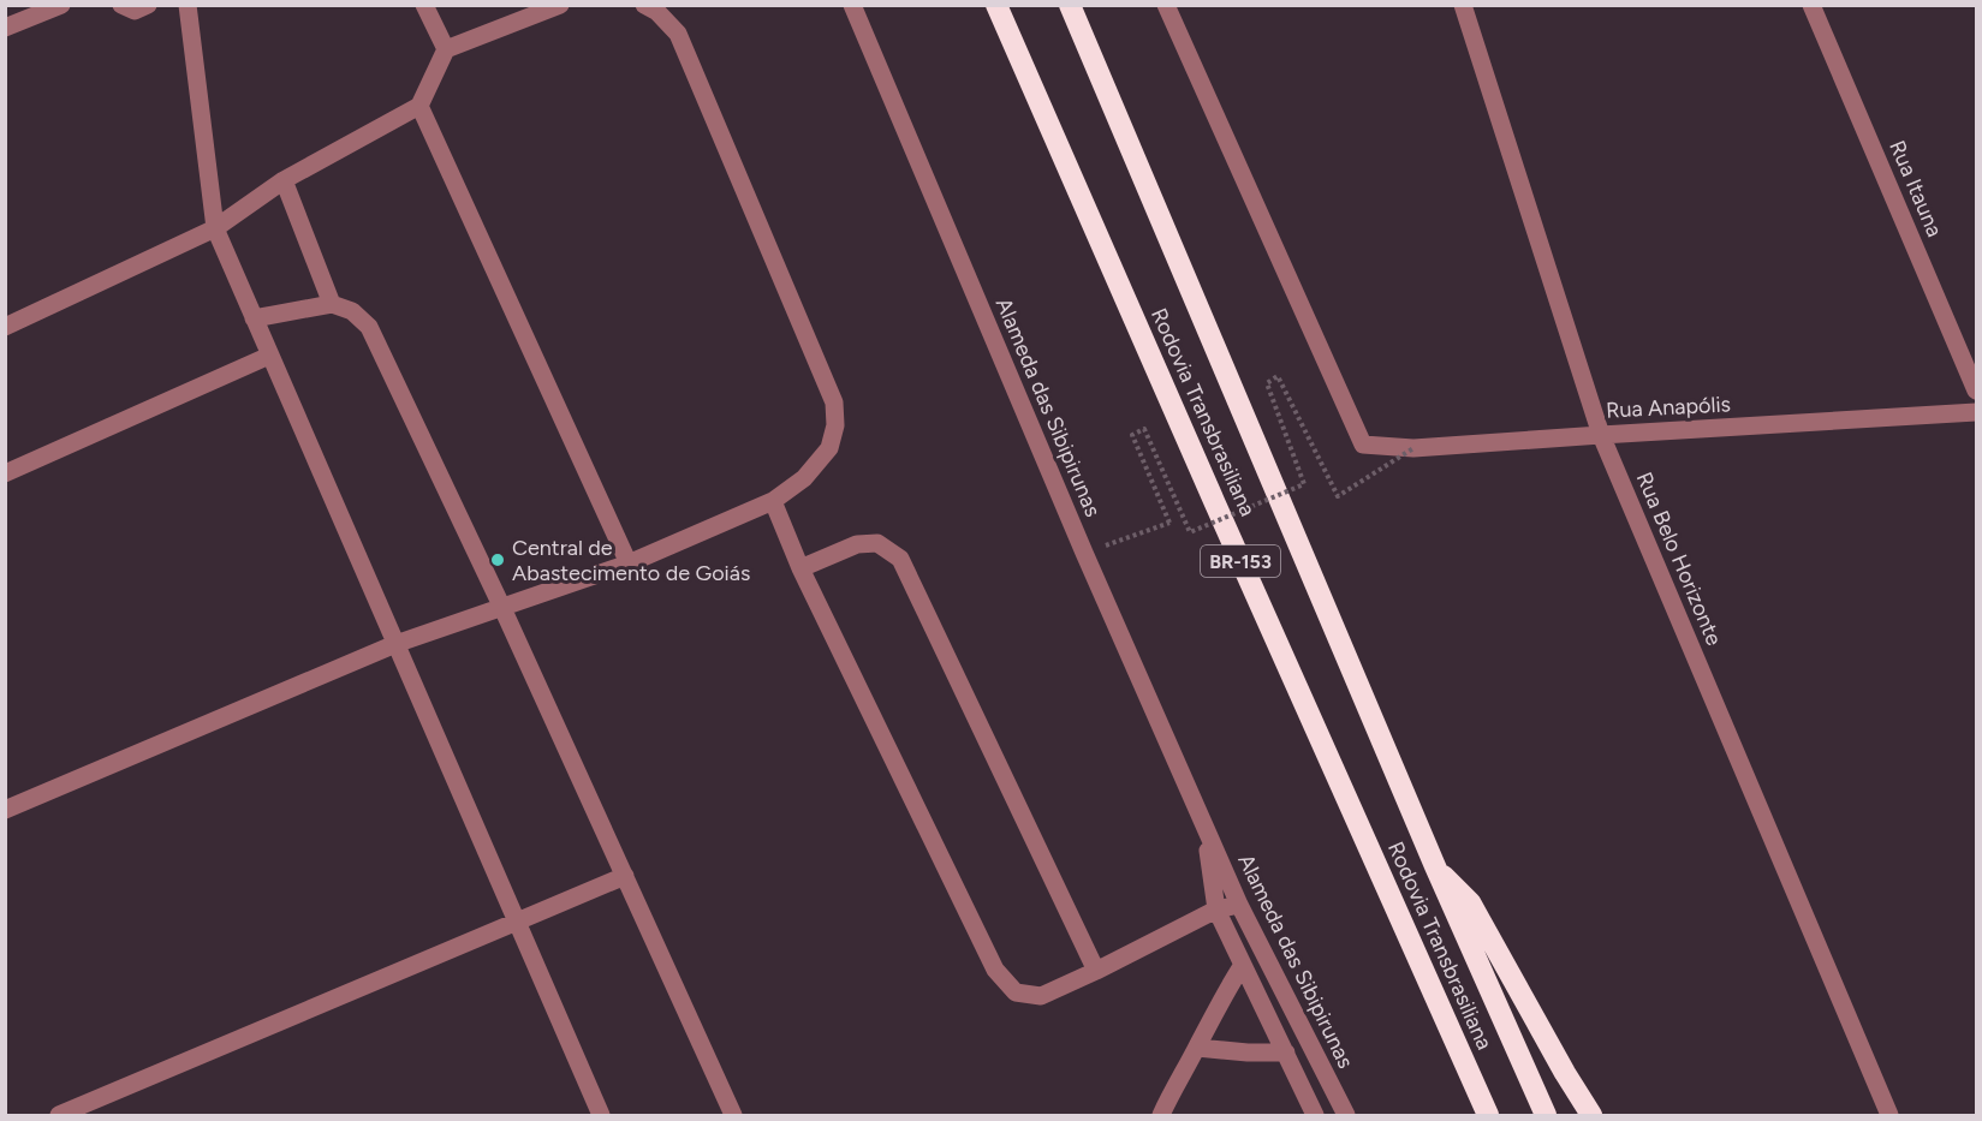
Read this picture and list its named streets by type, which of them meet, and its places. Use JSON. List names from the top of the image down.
{
  "streets": {
    "highway": ["Rodovia Transbrasiliana", "BR-153"],
    "street": [
      "Rua Itauna",
      "Alameda das Sibipirunas",
      "Rua Anapólis",
      "Rua Belo Horizonte"
    ]
  },
  "crossings": [
    ["Rua Anapólis", "Rua Belo Horizonte"]
  ],
  "places": ["Central de Abastecimento de Goiás"]
}
